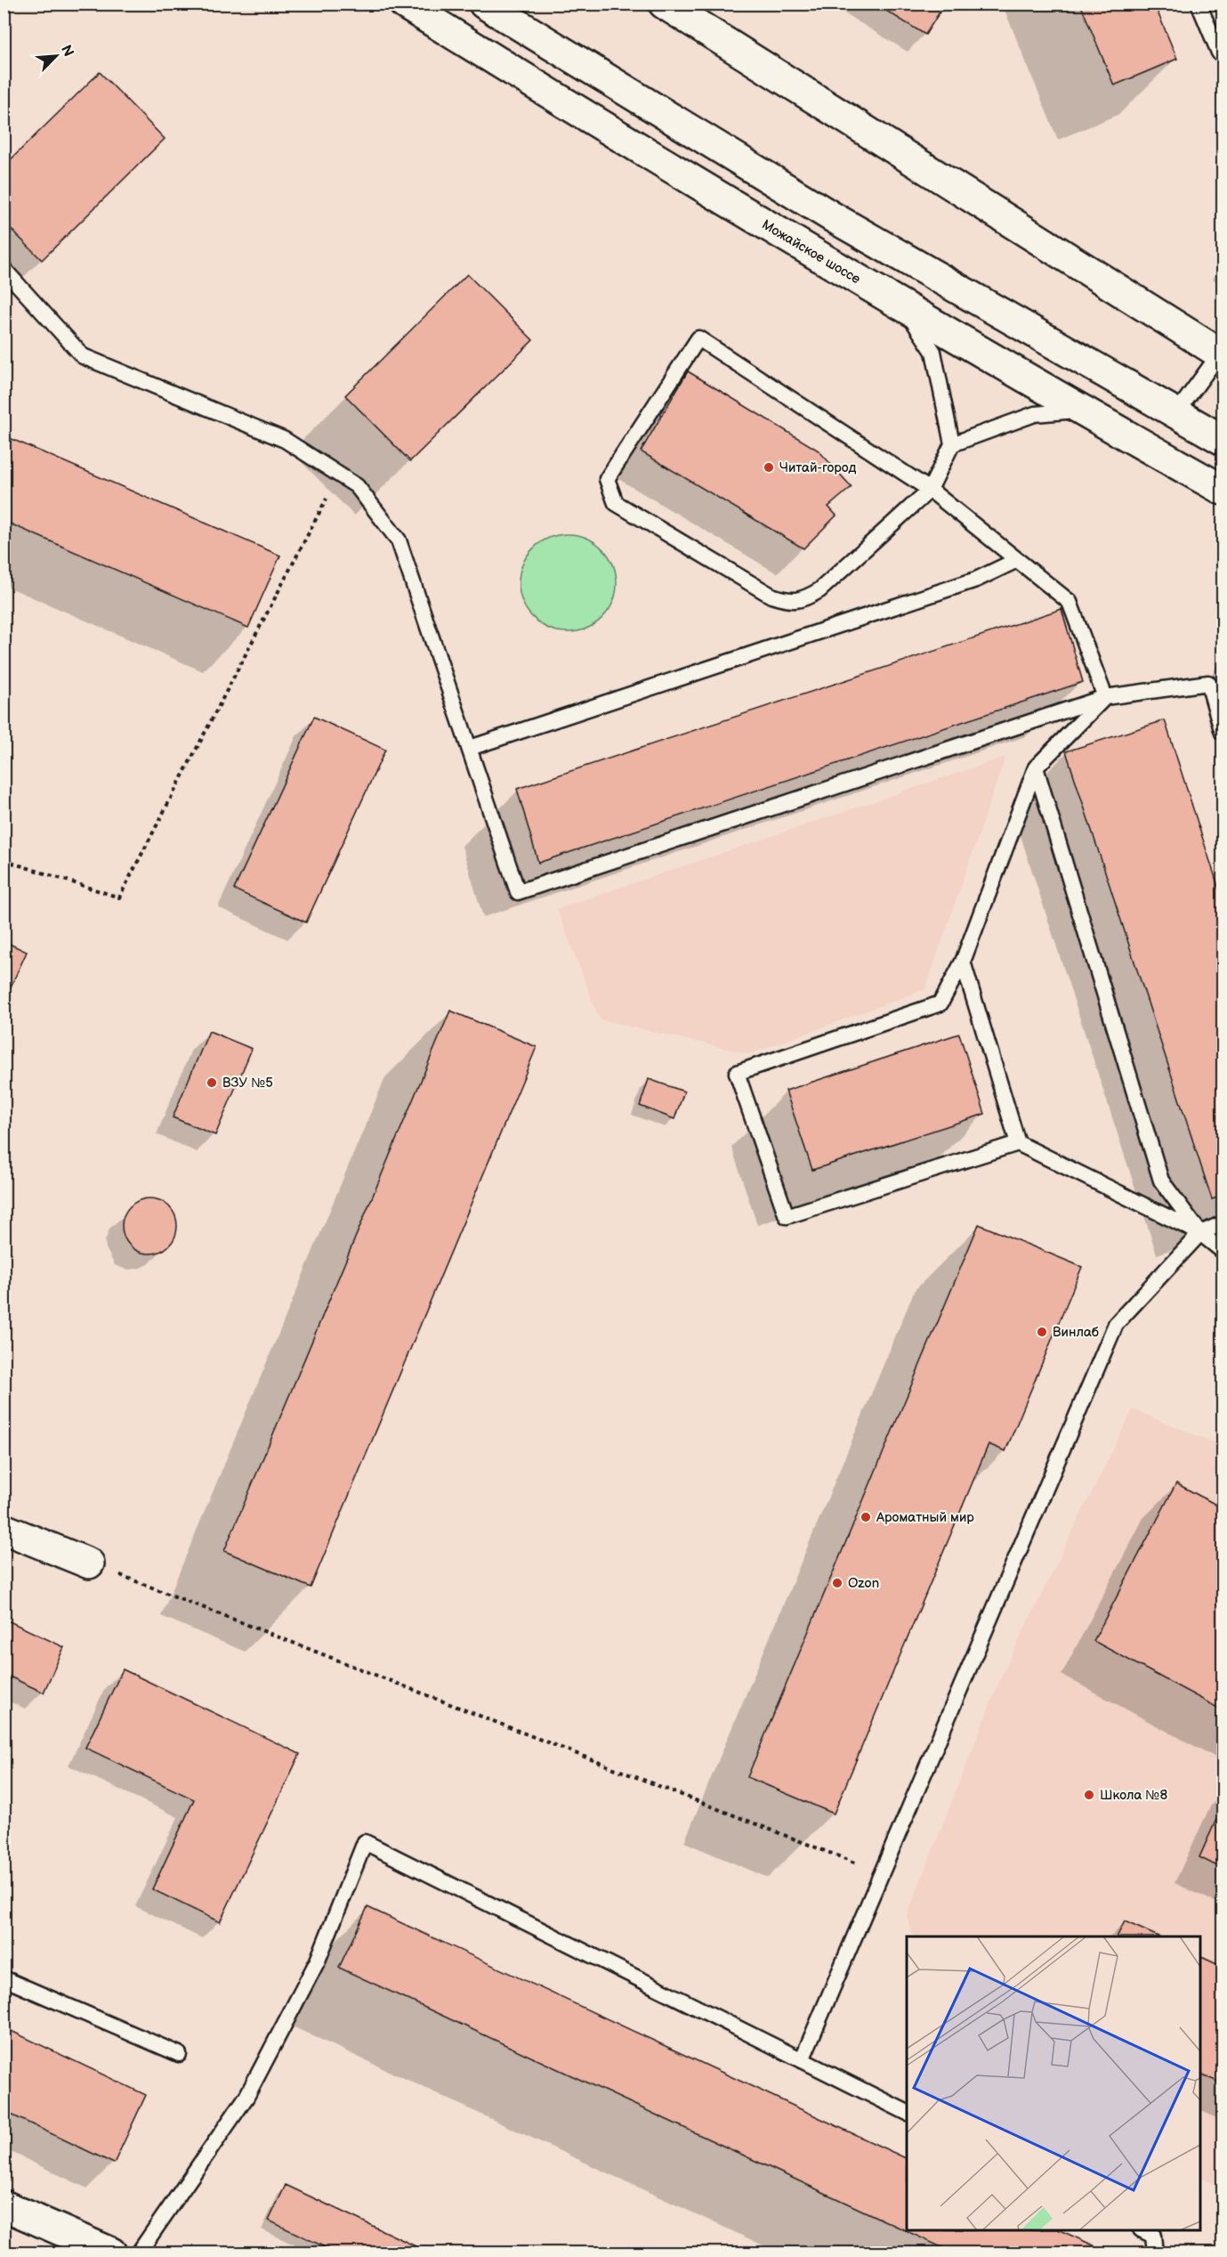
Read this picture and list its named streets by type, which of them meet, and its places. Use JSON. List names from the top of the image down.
{
  "streets": {
    "main road": ["Можайское шоссе"]
  },
  "places": [
    "Читай-город",
    "ВЗУ №5",
    "Винлаб",
    "Ароматный мир",
    "Ozon",
    "Школа №8"
  ],
  "north": "top right"
}
